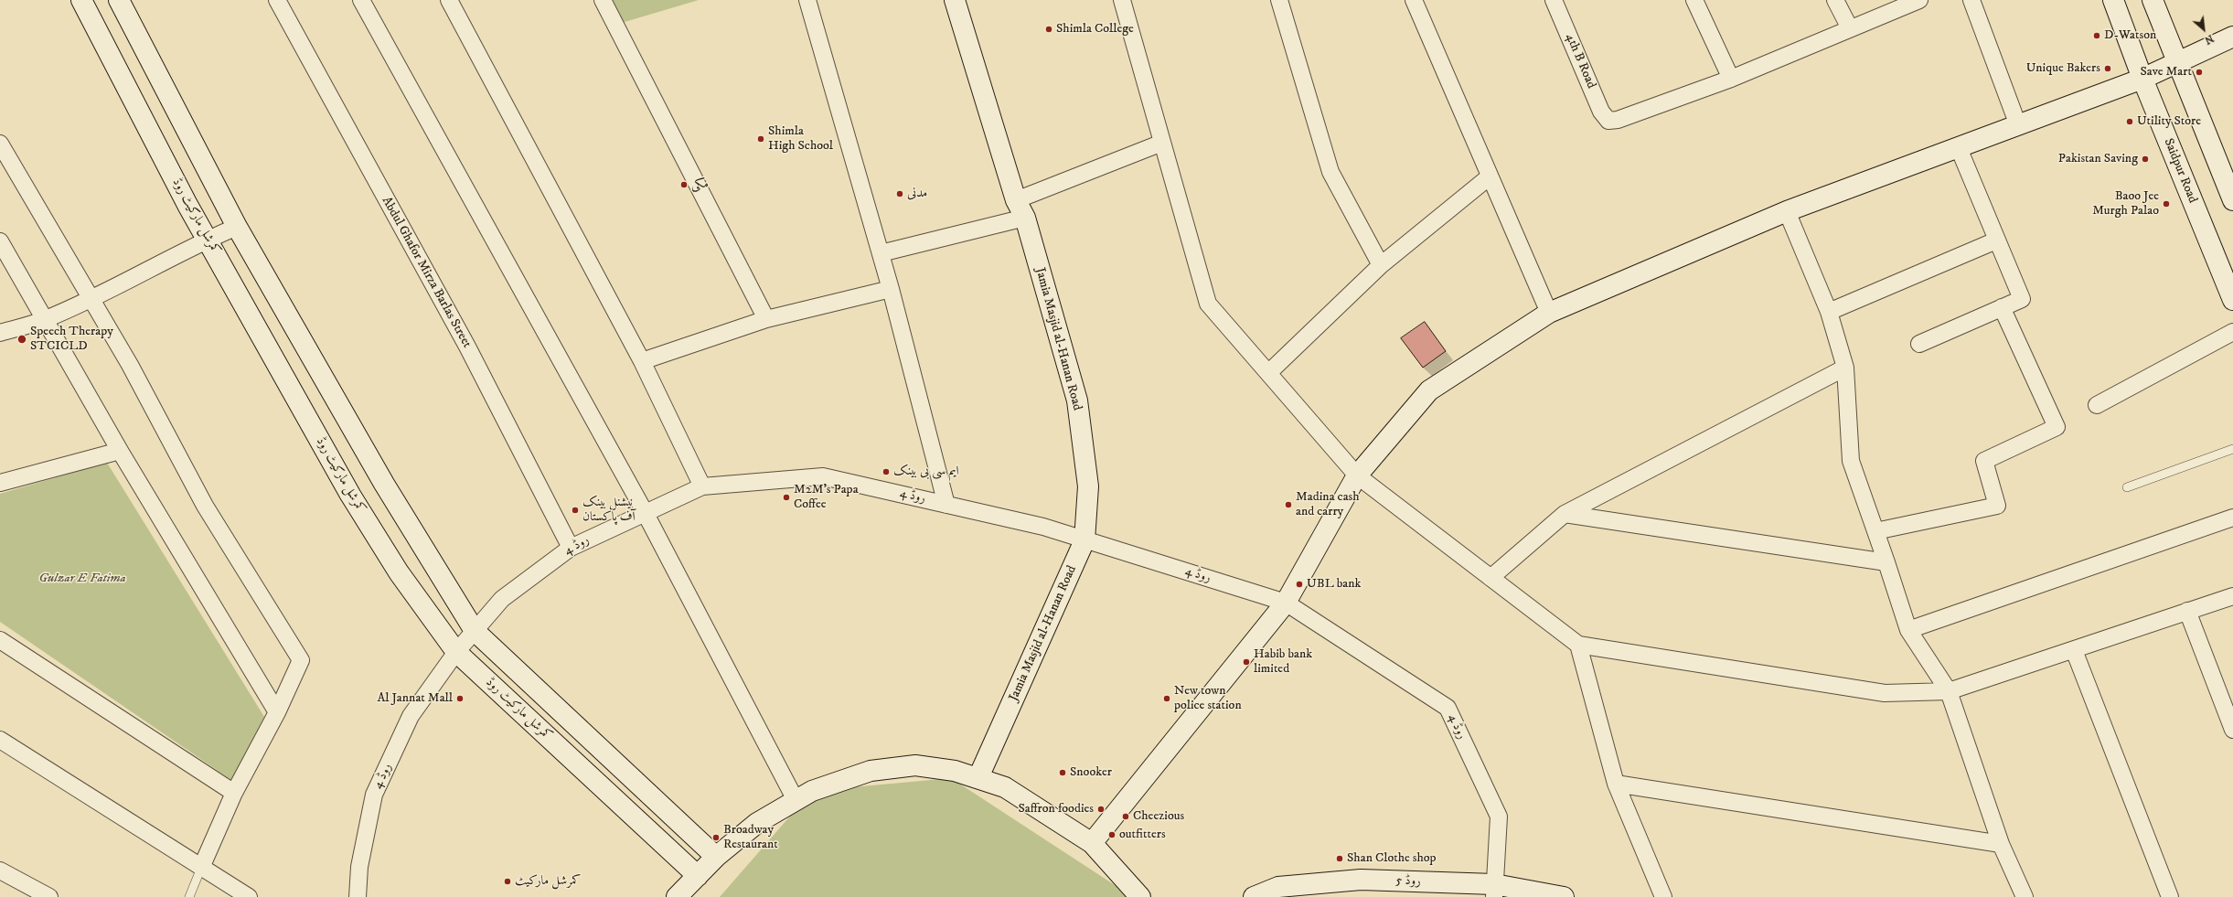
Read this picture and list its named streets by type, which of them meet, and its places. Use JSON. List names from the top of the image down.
{
  "streets": {
    "main road": [
      "Saidpur Road",
      "کمرشل مارکیٹ روڈ",
      "Jamia Masjid al-Hanan Road",
      "روڈ 5"
    ],
    "street": ["4th B Road", "Abdul Ghafor Mirza Barlas Street", "روڈ 4"]
  },
  "crossings": [
    ["کمرشل مارکیٹ روڈ", "روڈ 4"],
    ["Abdul Ghafor Mirza Barlas Street", "روڈ 4"],
    ["Jamia Masjid al-Hanan Road", "روڈ 4"],
    ["روڈ 4", "روڈ 5"]
  ],
  "parks": ["Gulzar E Fatima"],
  "places": [
    "Shimla College",
    "D-Watson",
    "Unique Bakers",
    "Save Mart",
    "Utility Store",
    "Shimla High School",
    "Pakistan Saving",
    "مکی",
    "مدنی",
    "Baoo Jee Murgh Palao",
    "Speech Therapy STCICLD",
    "ایم سی بی بینک",
    "M2M's Papa Coffee",
    "Madina cash and carry",
    "نیشنل بینک آف پاکستان",
    "UBL bank",
    "Habib bank limited",
    "Al Jannat Mall",
    "New town police station",
    "Snooker",
    "Saffron foodies",
    "Cheezious",
    "outfitters",
    "Broadway Restaurant",
    "Shan Clothe shop",
    "کمرشل مارکیٹ"
  ],
  "north": "bottom right"
}
